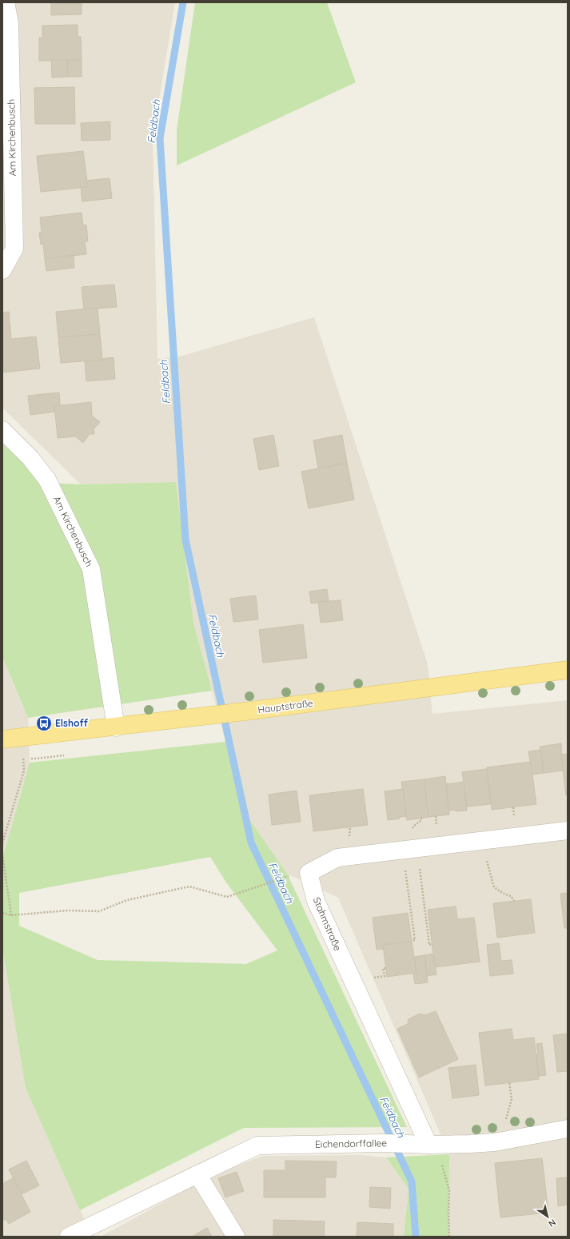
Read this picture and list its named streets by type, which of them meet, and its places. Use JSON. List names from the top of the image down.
{
  "streets": {
    "main road": ["Hauptstraße"],
    "street": ["Am Kirchenbusch", "Stahmstraße", "Eichendorffallee"]
  },
  "crossings": [
    ["Am Kirchenbusch", "Hauptstraße"],
    ["Stahmstraße", "Eichendorffallee"]
  ],
  "water": ["Feldbach"],
  "places": {
    "bus stop": ["Elshoff"]
  },
  "north": "bottom right"
}
